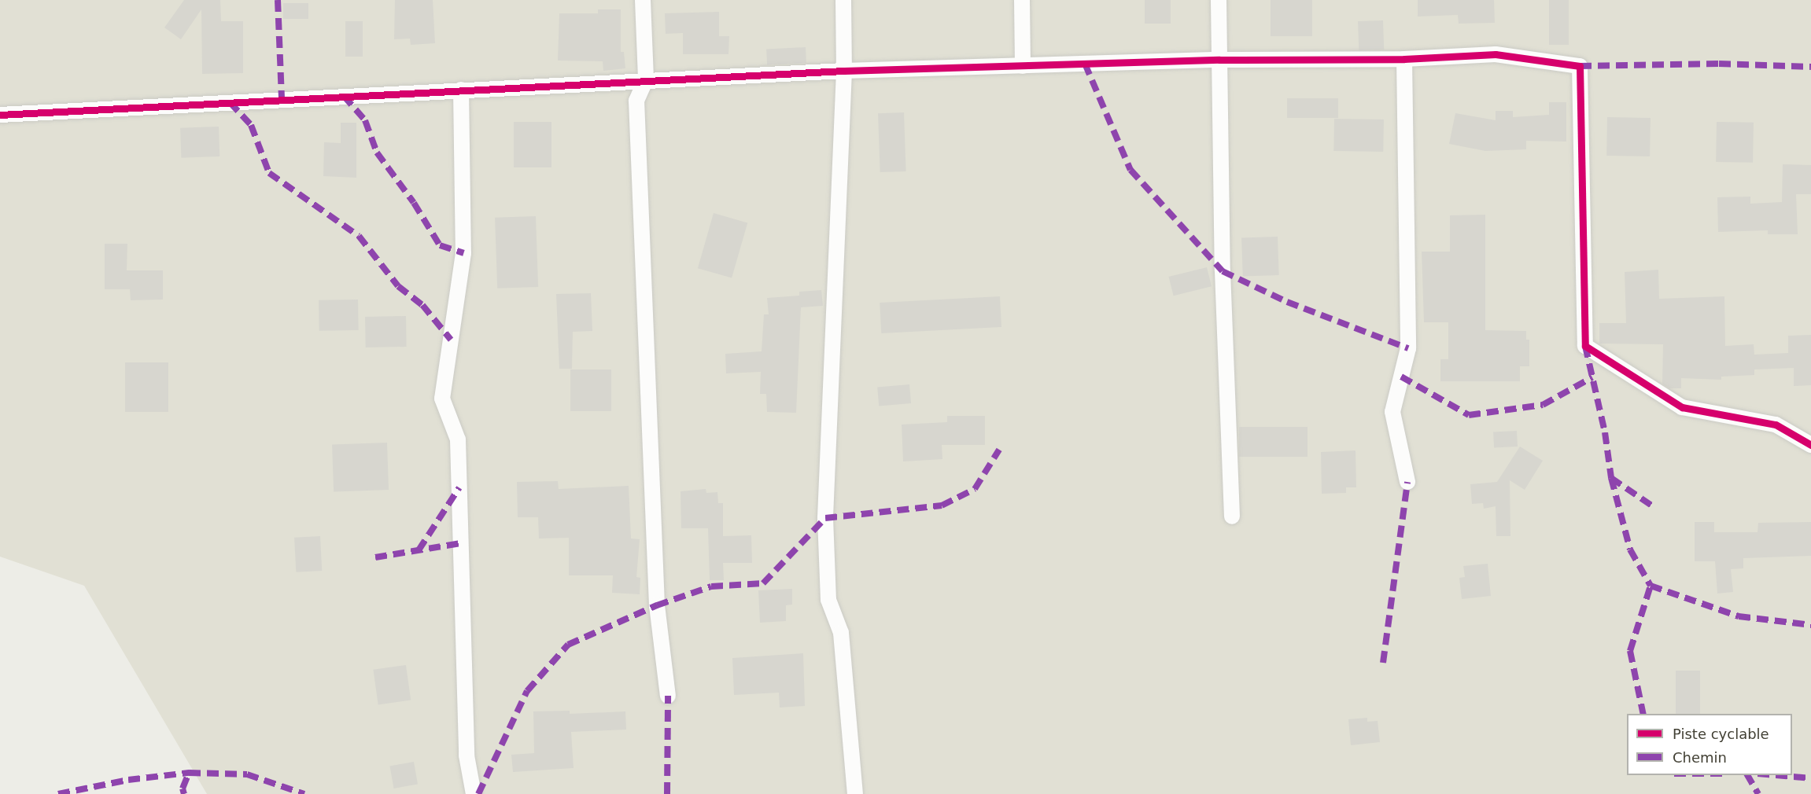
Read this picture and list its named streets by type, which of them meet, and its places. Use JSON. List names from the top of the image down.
{
  "legend": ["Piste cyclable", "Chemin"]
}
